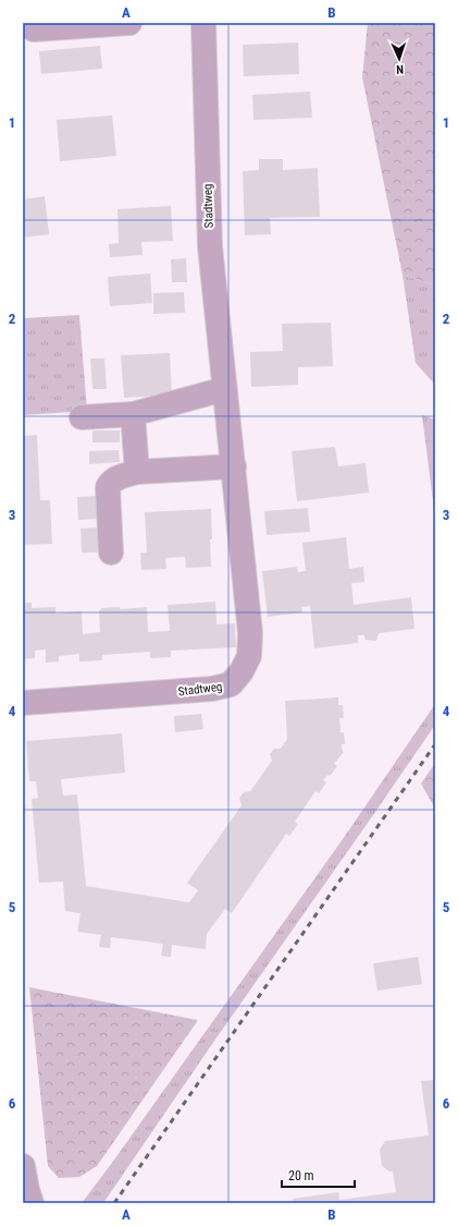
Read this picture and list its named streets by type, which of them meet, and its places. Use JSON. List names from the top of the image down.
{
  "streets": {
    "street": ["Stadtweg"]
  },
  "scale_bar": "20 m",
  "north": "bottom",
  "grid": {
    "columns": ["A", "B"],
    "rows": [
      "1",
      "2",
      "3",
      "4",
      "5",
      "6"
    ]
  }
}
